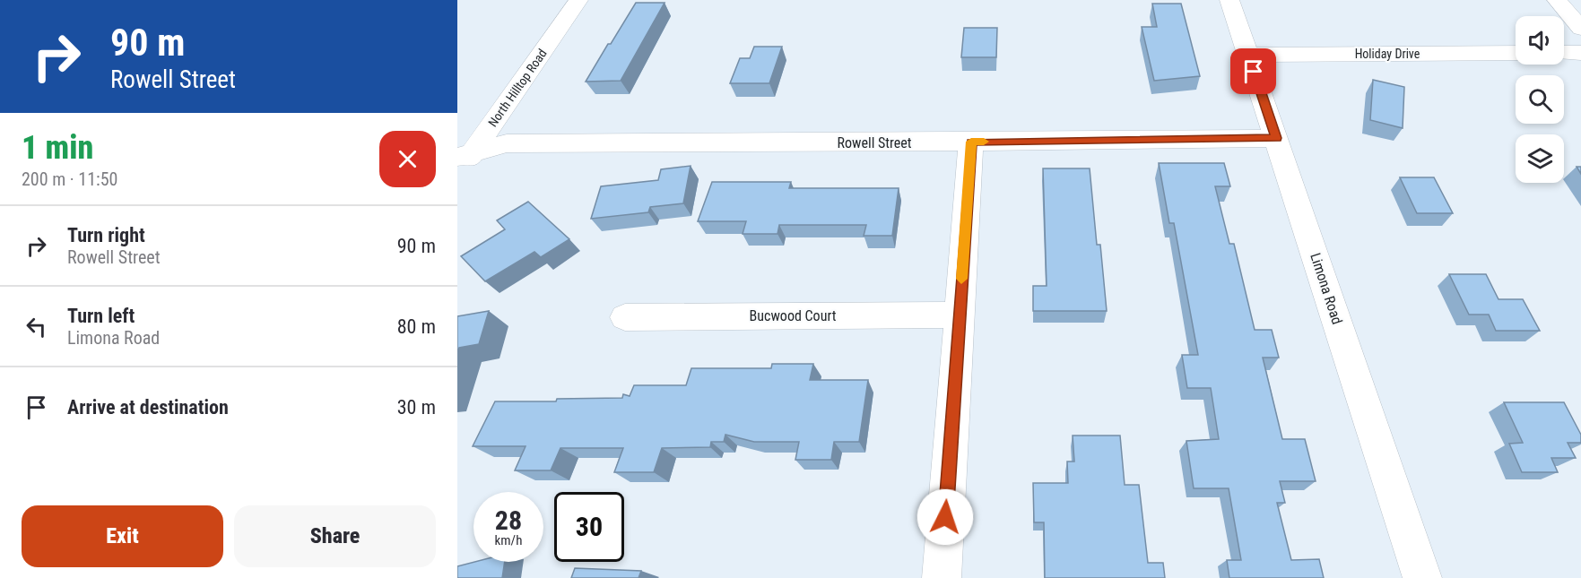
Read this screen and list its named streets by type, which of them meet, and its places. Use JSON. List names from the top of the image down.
{
  "streets": {
    "street": [
      "Holiday Drive",
      "North Hilltop Road",
      "Rowell Street",
      "Limona Road",
      "Bucwood Court"
    ]
  },
  "crossings": [
    ["Holiday Drive", "Limona Road"],
    ["North Hilltop Road", "Rowell Street"],
    ["Rowell Street", "Limona Road"]
  ],
  "page": {
    "turn": ["90 m", "Rowell Street"],
    "heading": ["1 min", "200 m · 11:50"],
    "list": [
      {
        "name": "Turn right",
        "note": "Rowell Street",
        "value": "90 m"
      },
      {
        "name": "Turn left",
        "note": "Limona Road",
        "value": "80 m"
      },
      {
        "name": "Arrive at destination",
        "value": "30 m"
      }
    ],
    "speed": "28 km/h",
    "limit": "30",
    "buttons": ["Exit", "Share"]
  }
}
